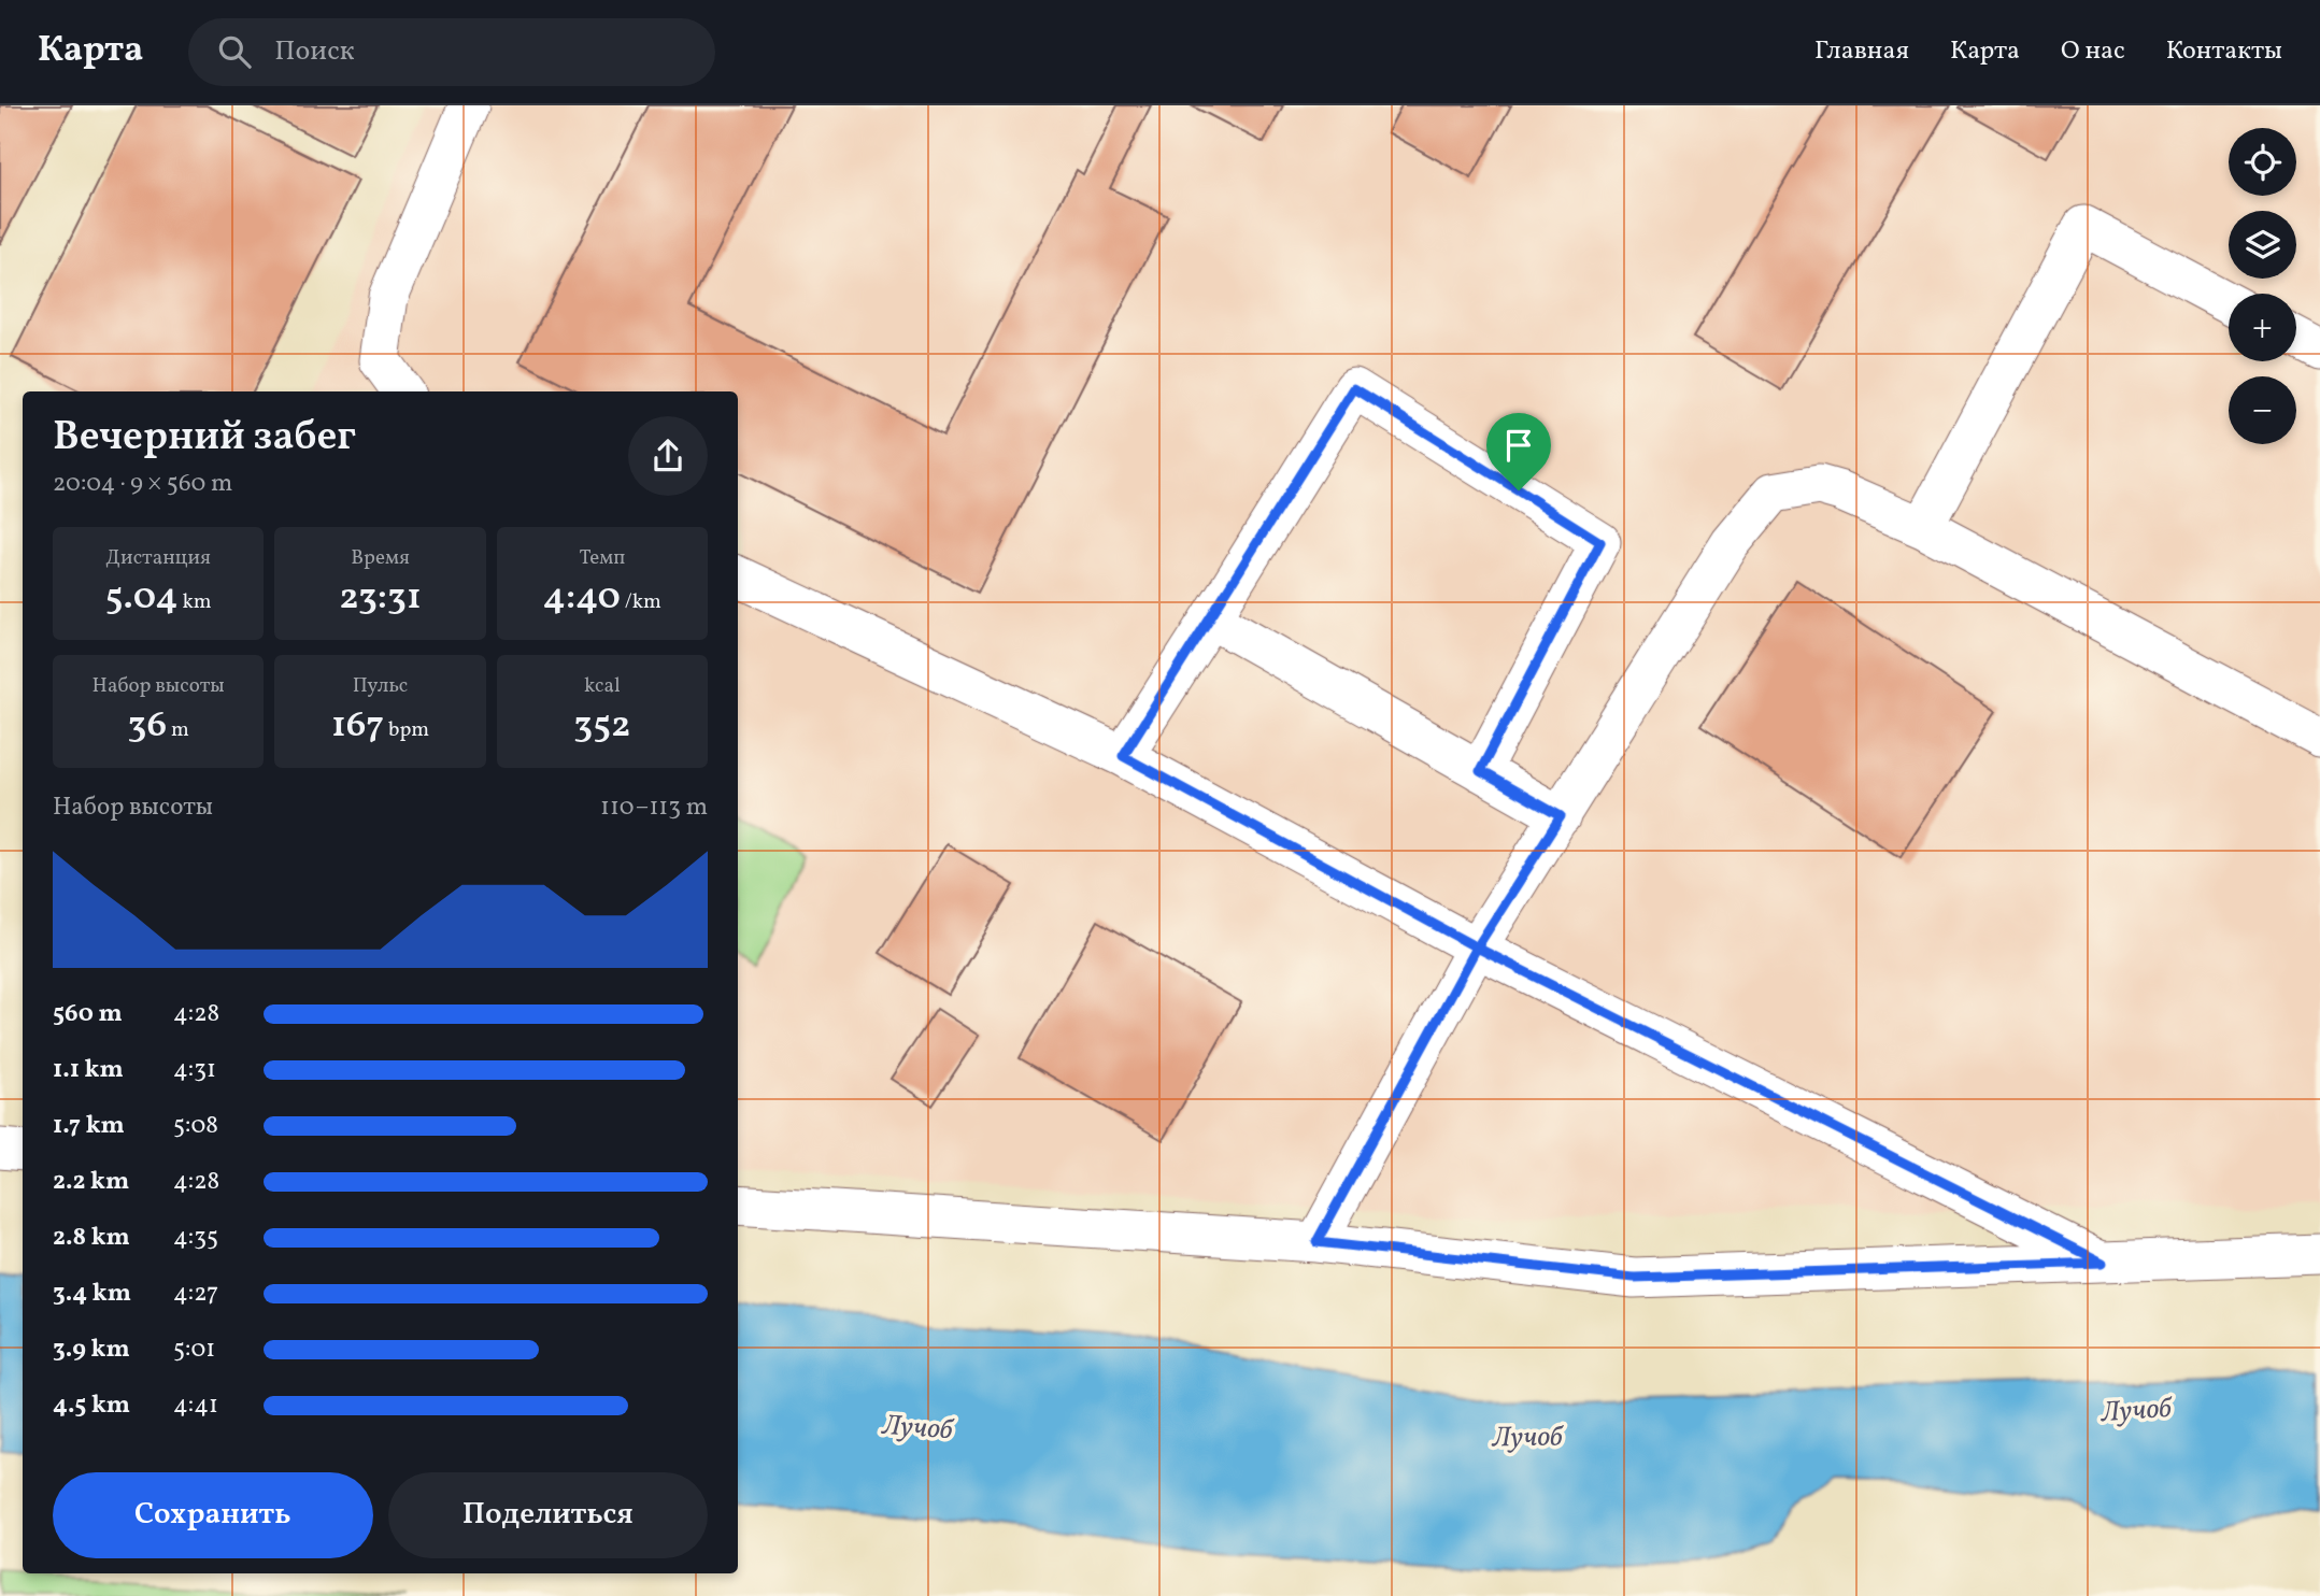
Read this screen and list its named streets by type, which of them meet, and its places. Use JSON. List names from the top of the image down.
{
  "water": ["Лучоб"],
  "page": {
    "header": "Карта",
    "search": "Поиск",
    "nav": [
      "Главная",
      "Карта",
      "О нас",
      "Контакты"
    ],
    "map_buttons": ["+", "−"],
    "heading": ["Вечерний забег", "20:04 · 9 × 560 m"],
    "stats": [
      ["Дистанция", "5.04 km"],
      ["Время", "23:31"],
      ["Темп", "4:40 /km"],
      ["Набор высоты", "36 m"],
      ["Пульс", "167 bpm"],
      ["kcal", "352"]
    ],
    "chart": ["Набор высоты", "110–113 m"],
    "list": [
      {
        "name": "560 m",
        "note": "4:28"
      },
      {
        "name": "1.1 km",
        "note": "4:31"
      },
      {
        "name": "1.7 km",
        "note": "5:08"
      },
      {
        "name": "2.2 km",
        "note": "4:28"
      },
      {
        "name": "2.8 km",
        "note": "4:35"
      },
      {
        "name": "3.4 km",
        "note": "4:27"
      },
      {
        "name": "3.9 km",
        "note": "5:01"
      },
      {
        "name": "4.5 km",
        "note": "4:41"
      }
    ],
    "buttons": ["Сохранить", "Поделиться"]
  }
}
